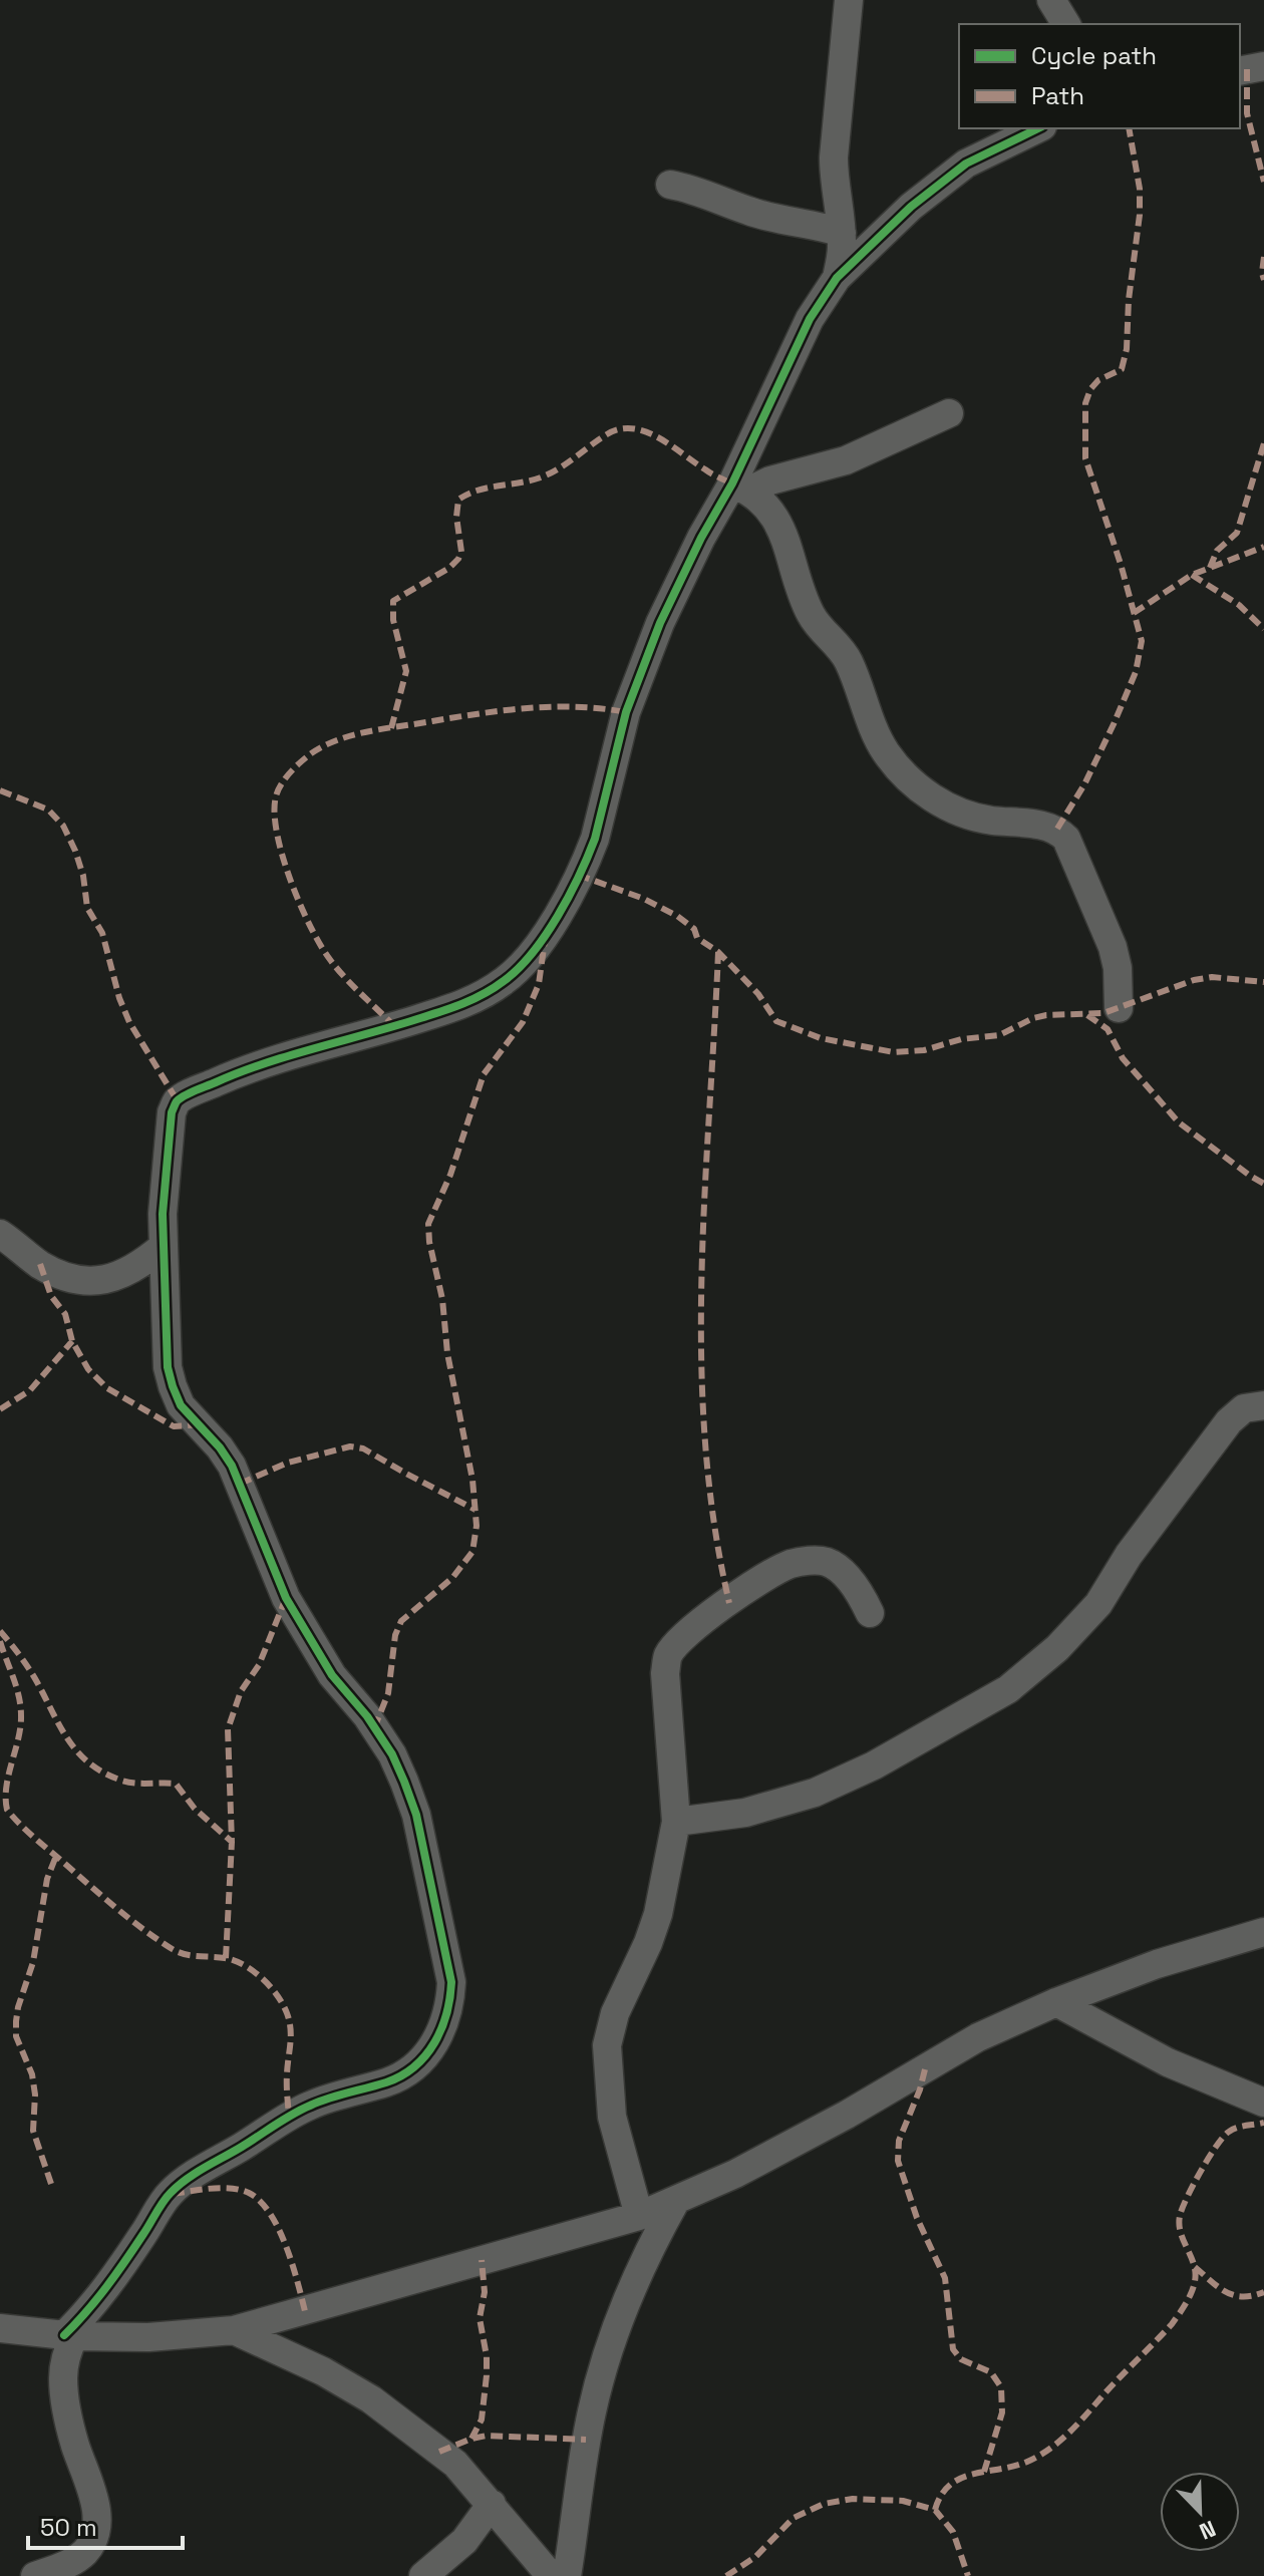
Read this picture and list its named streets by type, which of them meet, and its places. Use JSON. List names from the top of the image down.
{
  "legend": ["Cycle path", "Path"],
  "scale_bar": "50 m",
  "north": "bottom right"
}
